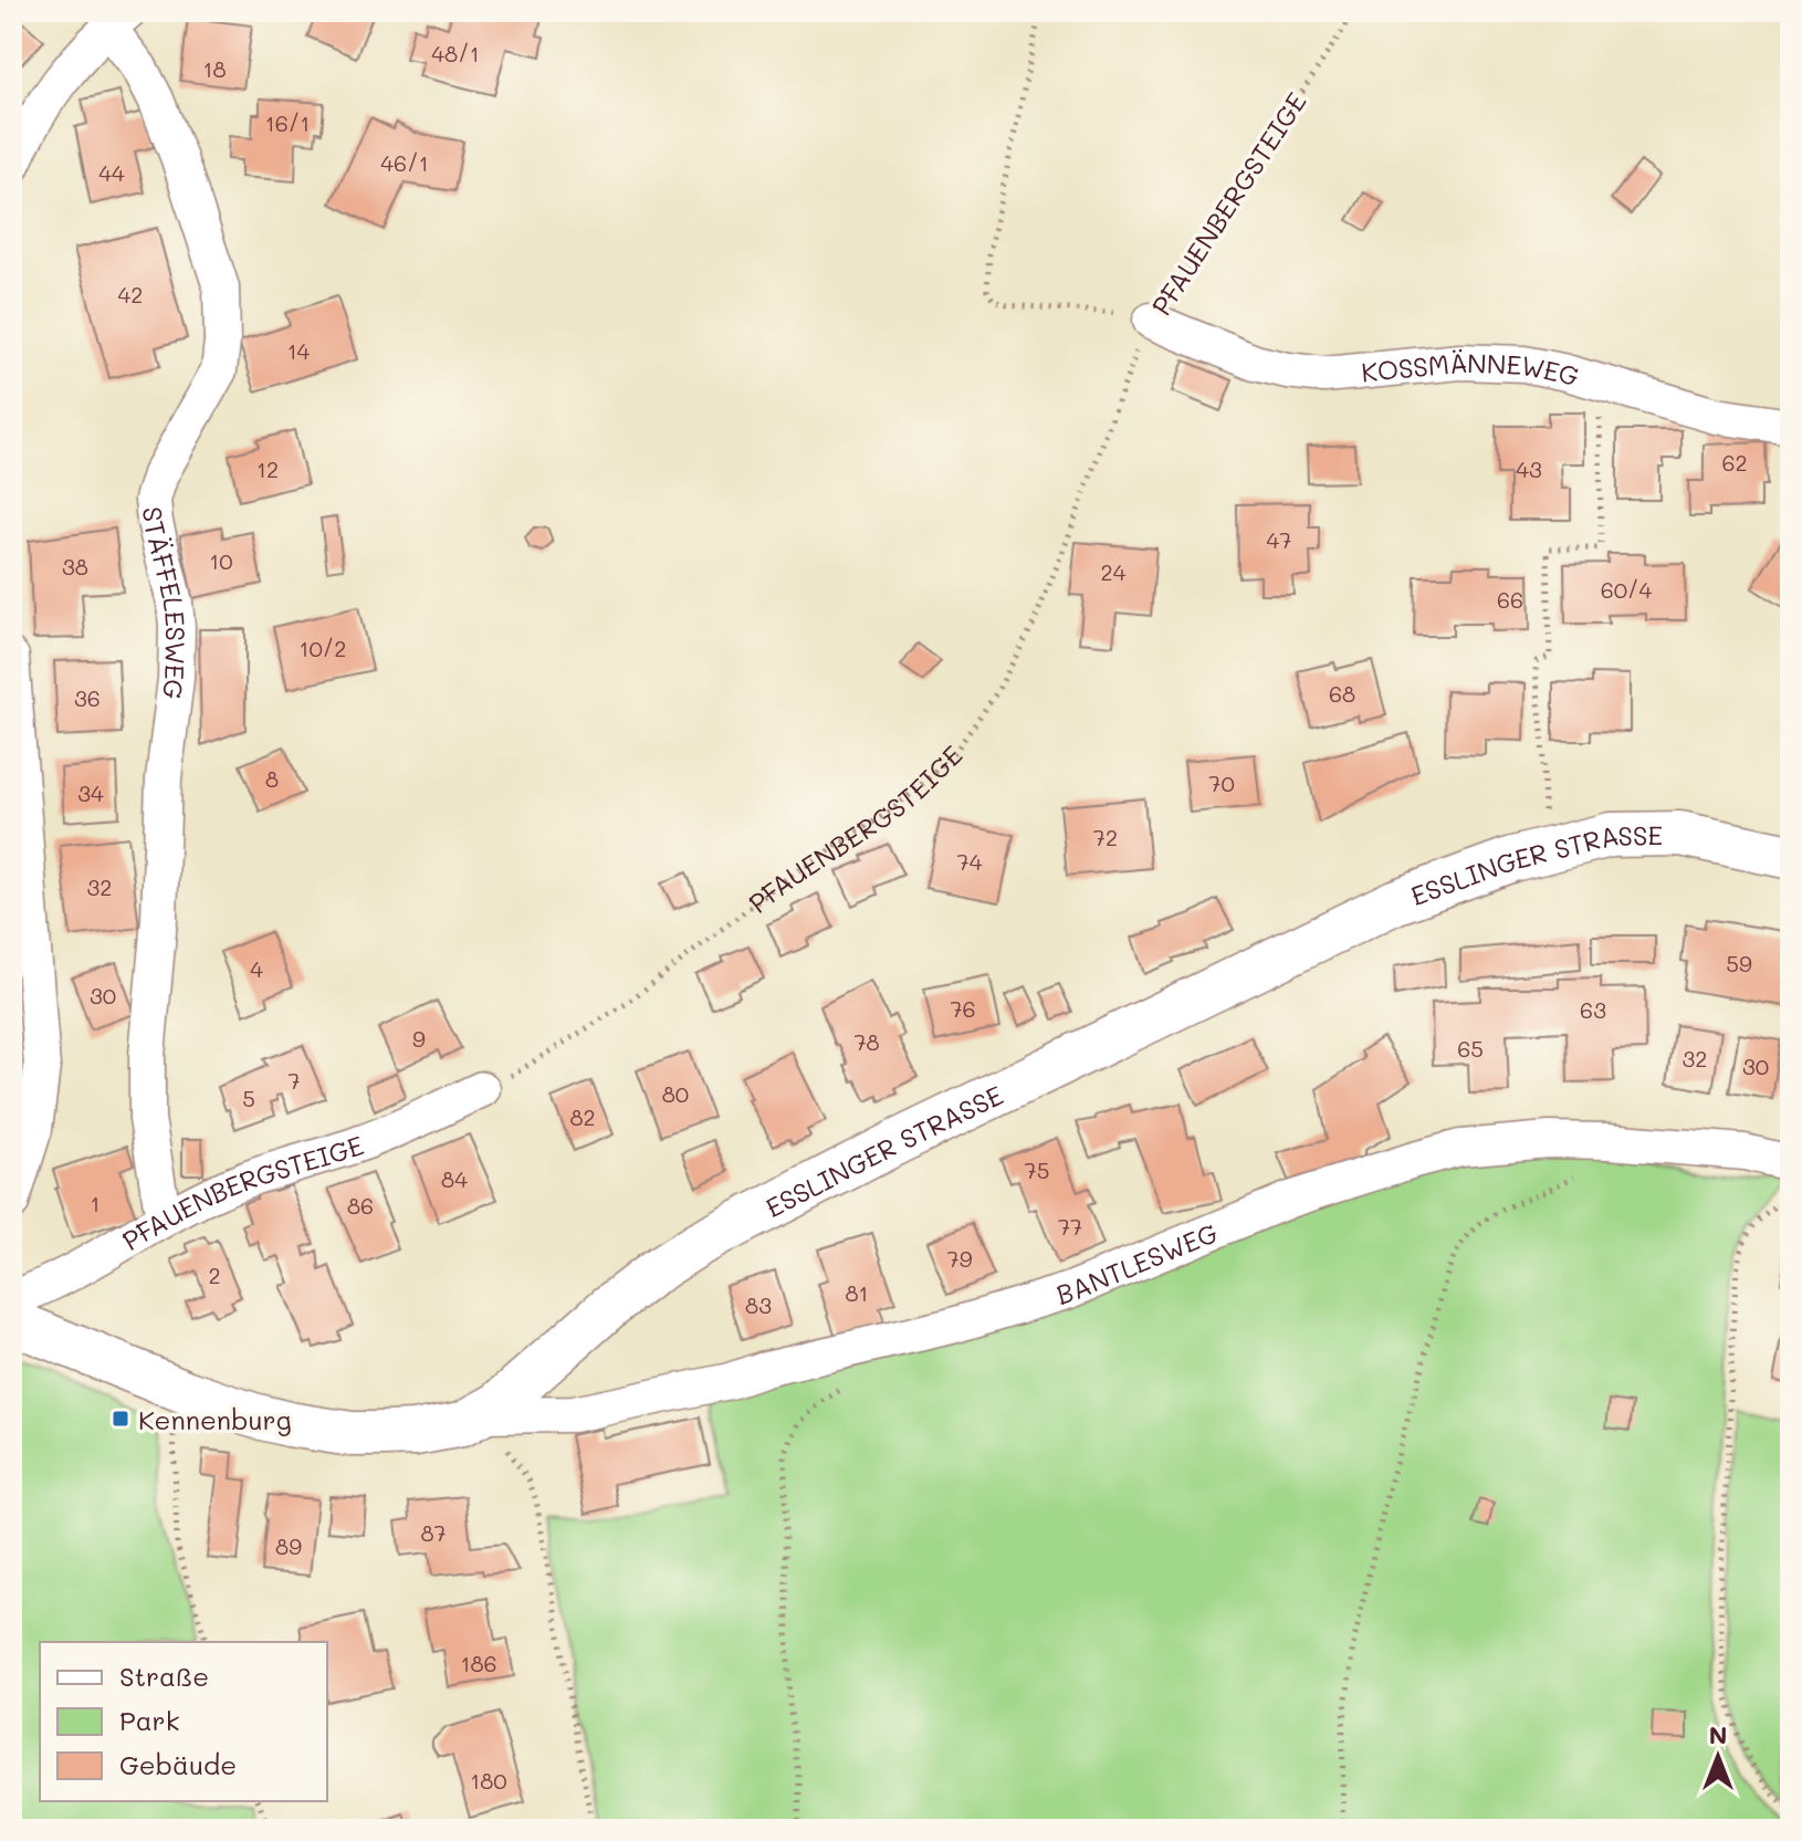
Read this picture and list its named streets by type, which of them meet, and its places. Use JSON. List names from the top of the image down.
{
  "streets": {
    "street": [
      "PFAUENBERGSTEIGE",
      "KOSSMÄNNEWEG",
      "STÄFFELESWEG",
      "ESSLINGER STRASSE",
      "BANTLESWEG"
    ]
  },
  "crossings": [
    ["PFAUENBERGSTEIGE", "KOSSMÄNNEWEG"],
    ["PFAUENBERGSTEIGE", "STÄFFELESWEG"],
    ["ESSLINGER STRASSE", "BANTLESWEG"]
  ],
  "places": {
    "transit": ["Kennenburg"]
  },
  "house_numbers": [
    "48/1",
    "18",
    "16/1",
    "46/1",
    "44",
    "42",
    "14",
    "62",
    "12",
    "43",
    "47",
    "10",
    "38",
    "24",
    "60/4",
    "66",
    "10/2",
    "68",
    "36",
    "8",
    "70",
    "34",
    "72",
    "74",
    "32",
    "59",
    "4",
    "30",
    "76",
    "63",
    "9",
    "78",
    "65",
    "32",
    "30",
    "7",
    "80",
    "5",
    "82",
    "75",
    "84",
    "1",
    "86",
    "77",
    "79",
    "2",
    "81",
    "83",
    "87",
    "89",
    "186",
    "180"
  ],
  "legend": ["Straße", "Park", "Gebäude"],
  "north": "top"
}
